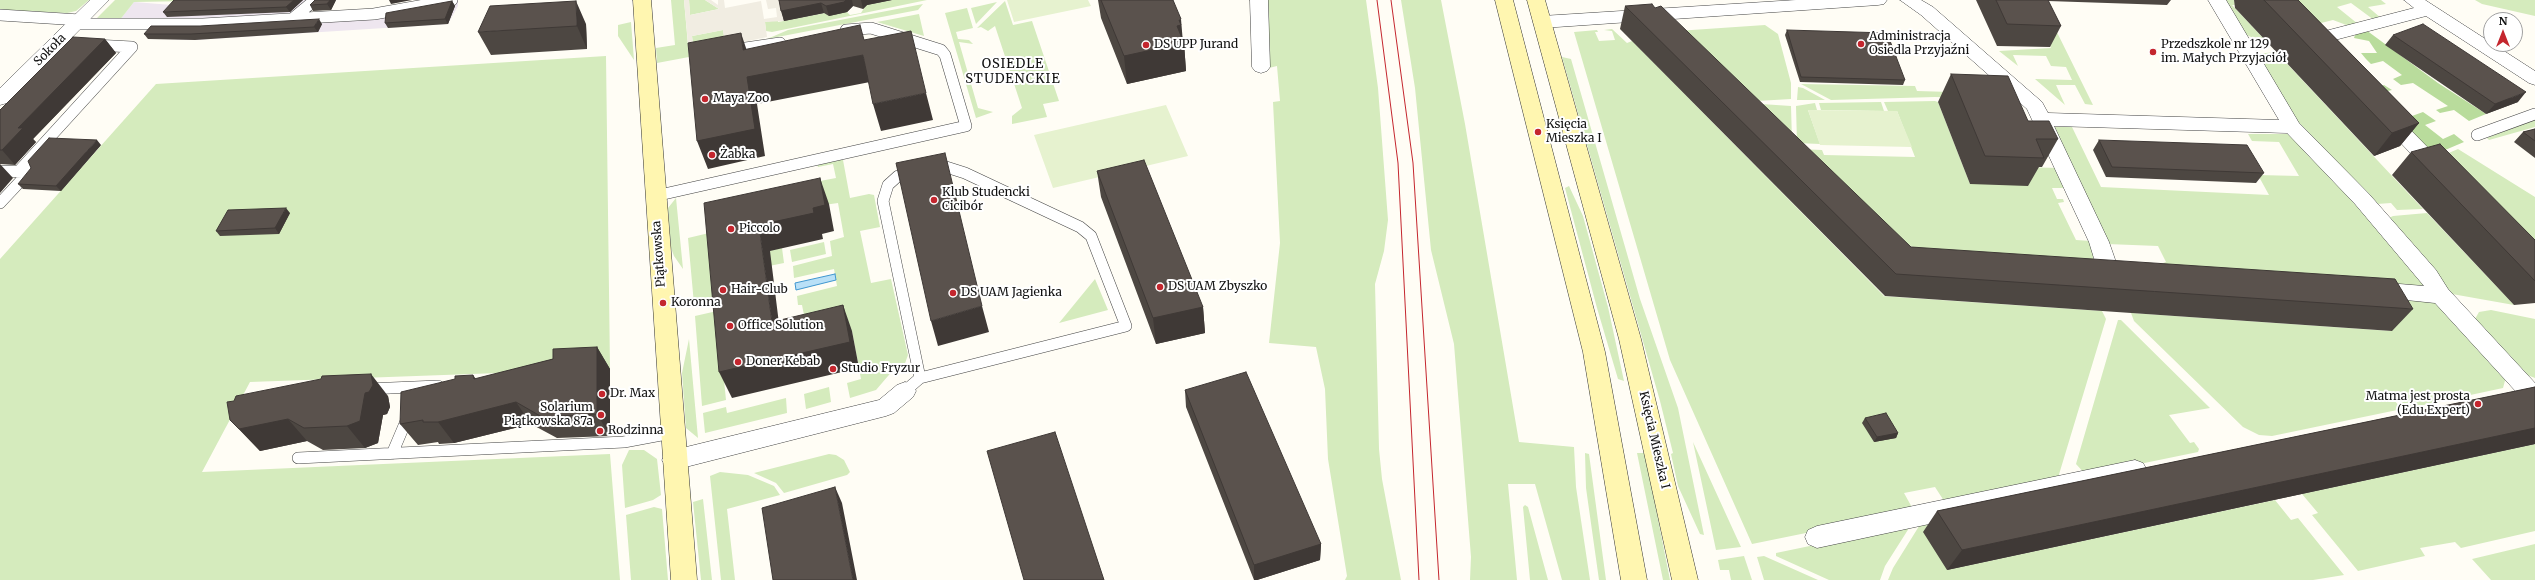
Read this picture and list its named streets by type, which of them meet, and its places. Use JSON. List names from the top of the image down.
{
  "streets": {
    "street": ["Sokoła", "Piątkowska", "Księcia Mieszka I"]
  },
  "districts": ["OSIEDLE STUDENCKIE"],
  "places": [
    "Administracja Osiedla Przyjaźni",
    "DS UPP Jurand",
    "Przedszkole nr 129 im. Małych Przyjaciół",
    "Maya Zoo",
    "Księcia Mieszka I",
    "Żabka",
    "Klub Studencki Cicibór",
    "Piccolo",
    "DS UAM Zbyszko",
    "Hair-Club",
    "DS UAM Jagienka",
    "Koronna",
    "Office Solution",
    "Doner Kebab",
    "Studio Fryzur",
    "Dr. Max",
    "Matma jest prosta (Edu Expert)",
    "Solarium Piątkowska 87a",
    "Rodzinna"
  ],
  "north": "top"
}
